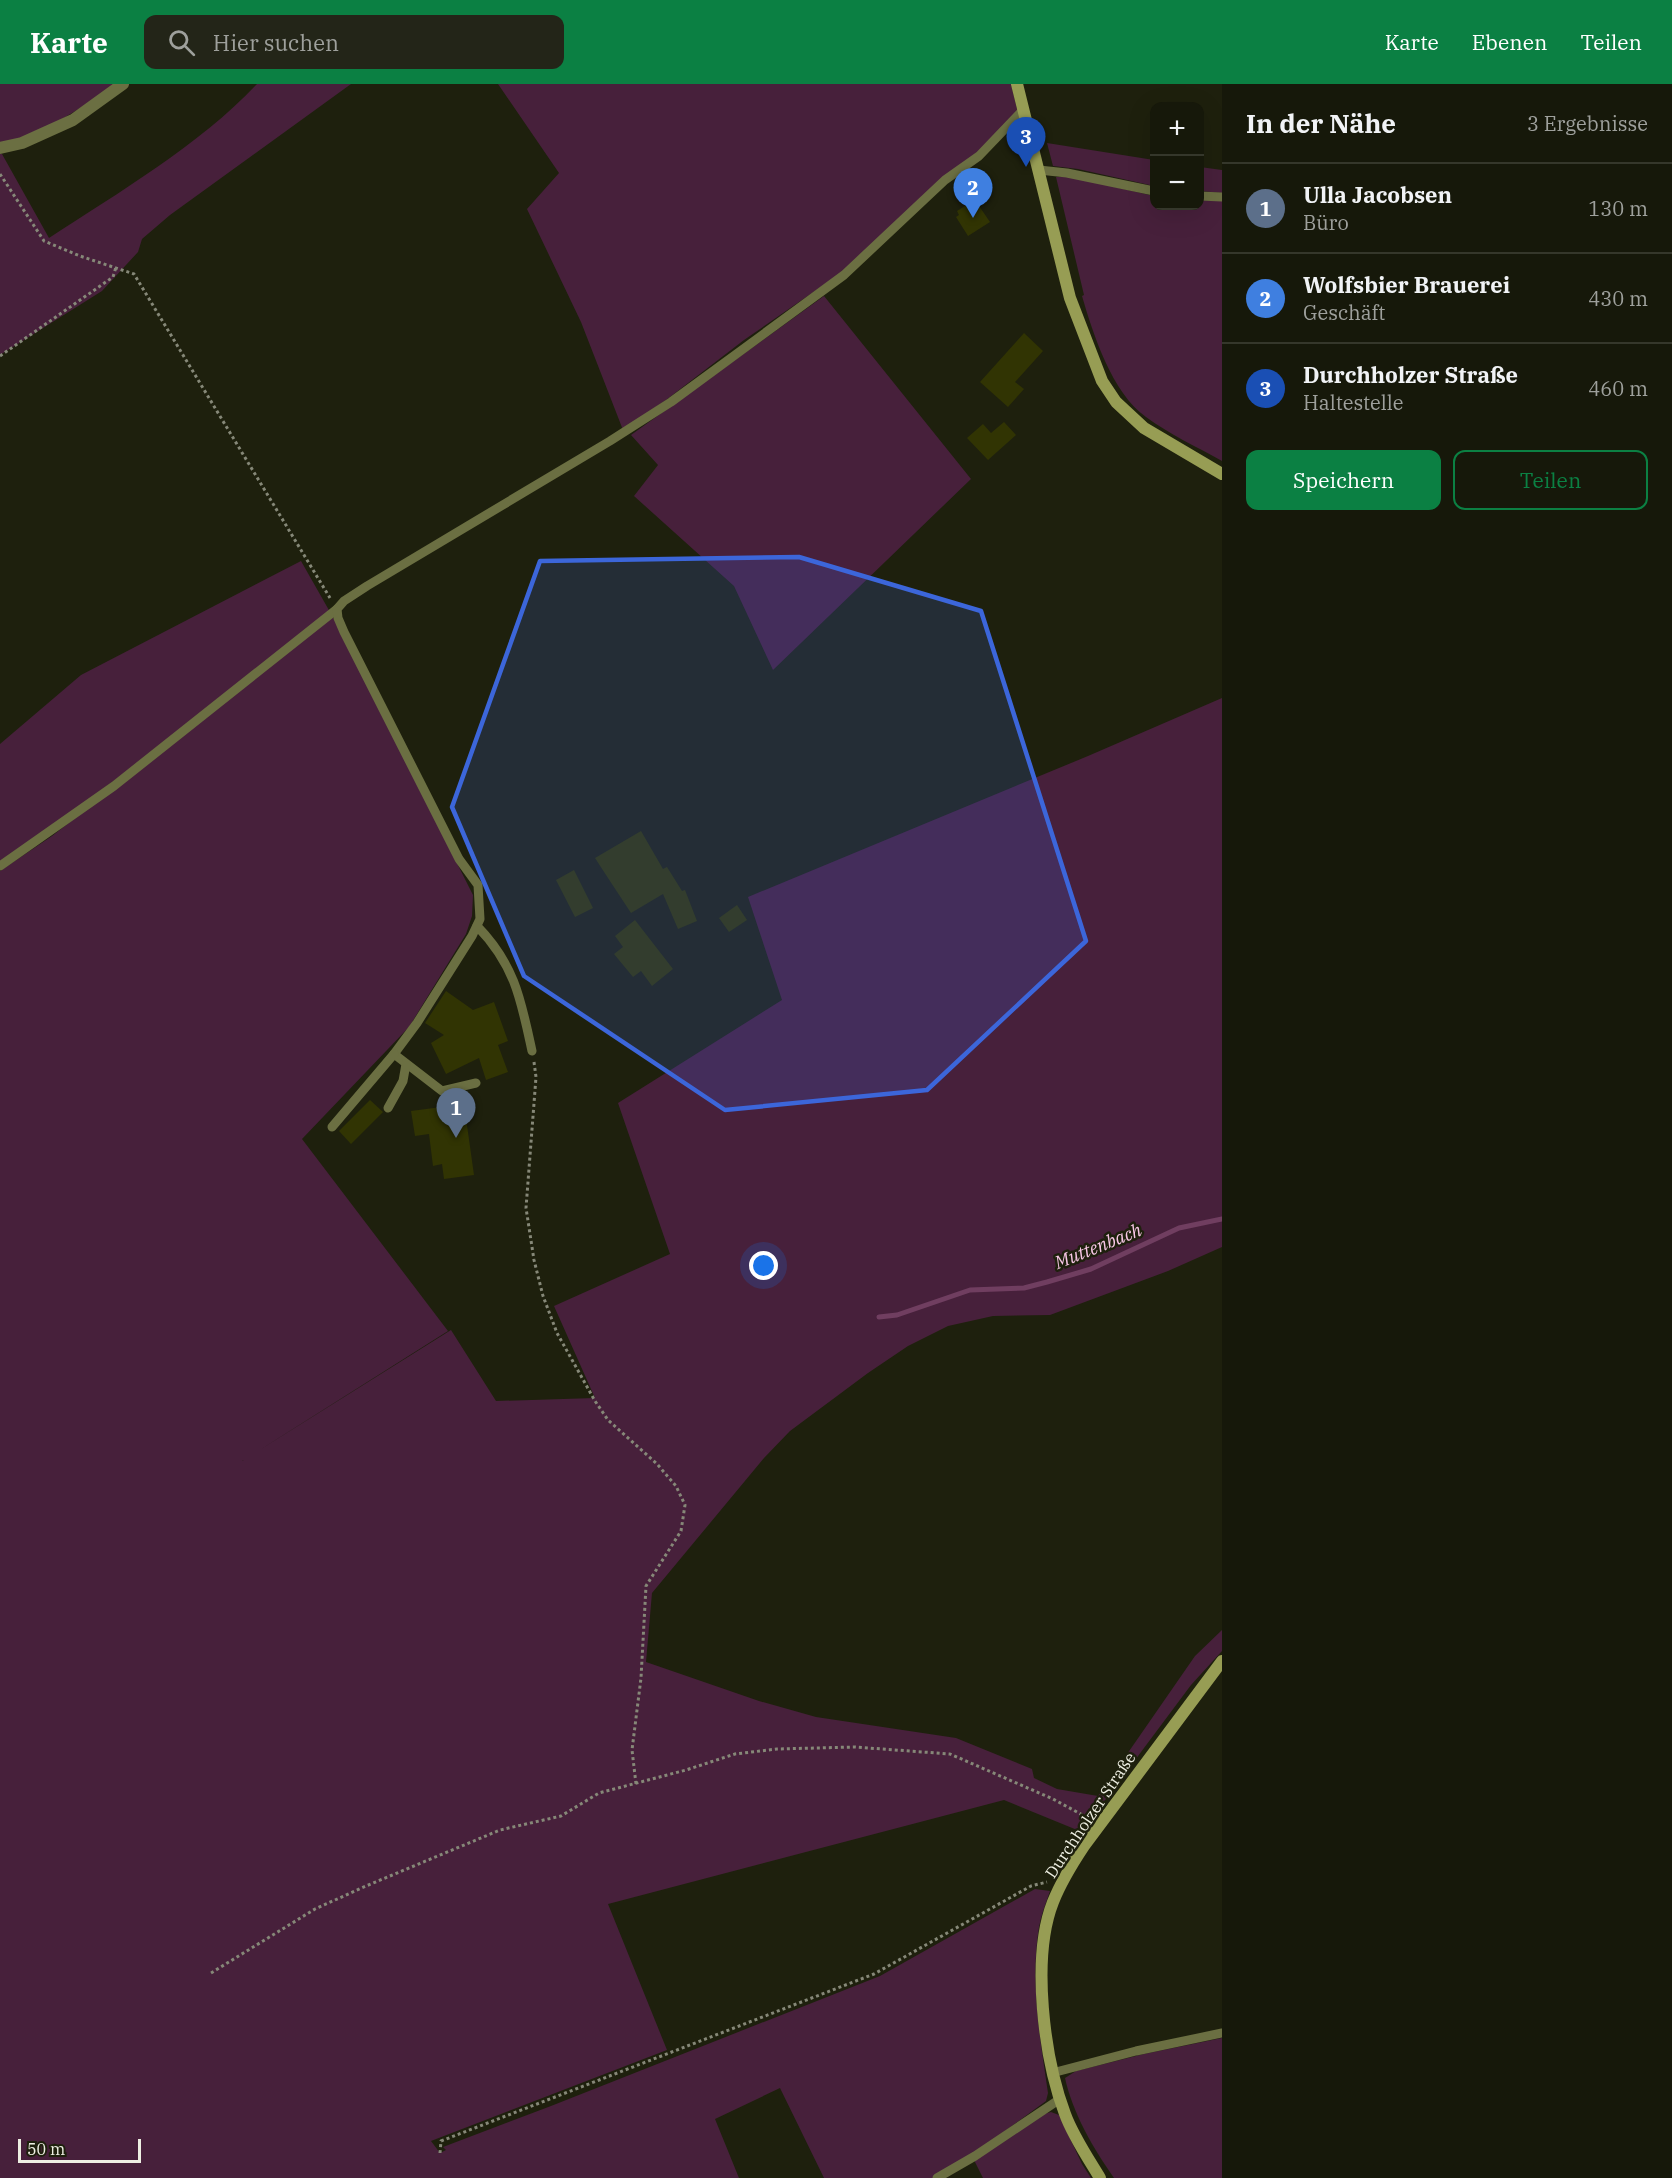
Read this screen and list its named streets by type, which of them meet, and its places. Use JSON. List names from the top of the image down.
{
  "streets": {
    "main road": ["Durchholzer Straße"]
  },
  "water": ["Muttenbach"],
  "scale_bar": "50 m",
  "page": {
    "header": "Karte",
    "search": "Hier suchen",
    "nav": ["Karte", "Ebenen", "Teilen"],
    "heading": ["In der Nähe", "3 Ergebnisse"],
    "map_buttons": ["+", "−"],
    "pins": ["3", "2", "1"],
    "list": [
      {
        "mark": "1",
        "name": "Ulla Jacobsen",
        "note": "Büro",
        "value": "130 m"
      },
      {
        "mark": "2",
        "name": "Wolfsbier Brauerei",
        "note": "Geschäft",
        "value": "430 m"
      },
      {
        "mark": "3",
        "name": "Durchholzer Straße",
        "note": "Haltestelle",
        "value": "460 m"
      }
    ],
    "buttons": ["Speichern", "Teilen"],
    "scale": "50 m"
  }
}
